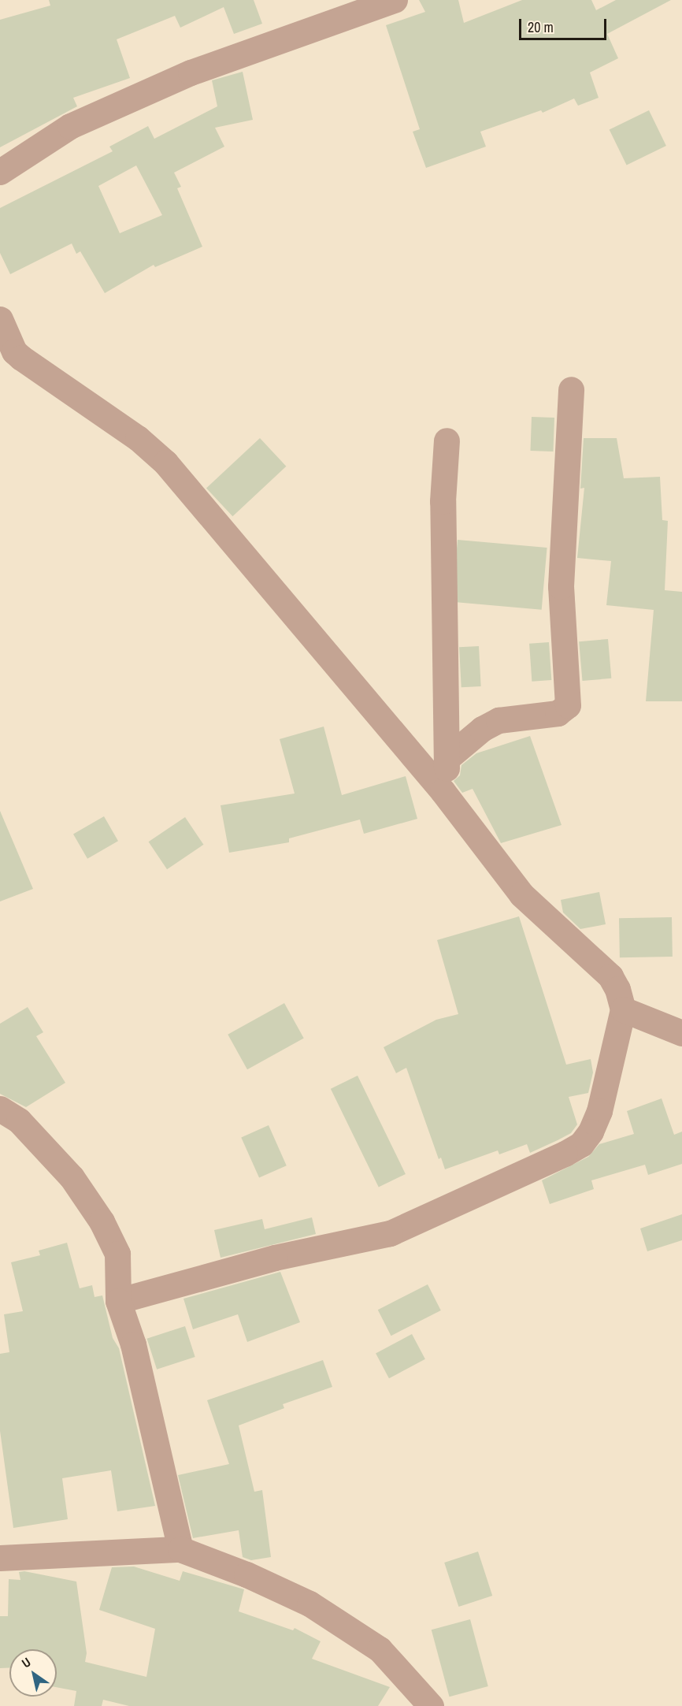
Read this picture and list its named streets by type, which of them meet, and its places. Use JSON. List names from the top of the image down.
{
  "scale_bar": "20 m",
  "north": "top left"
}
